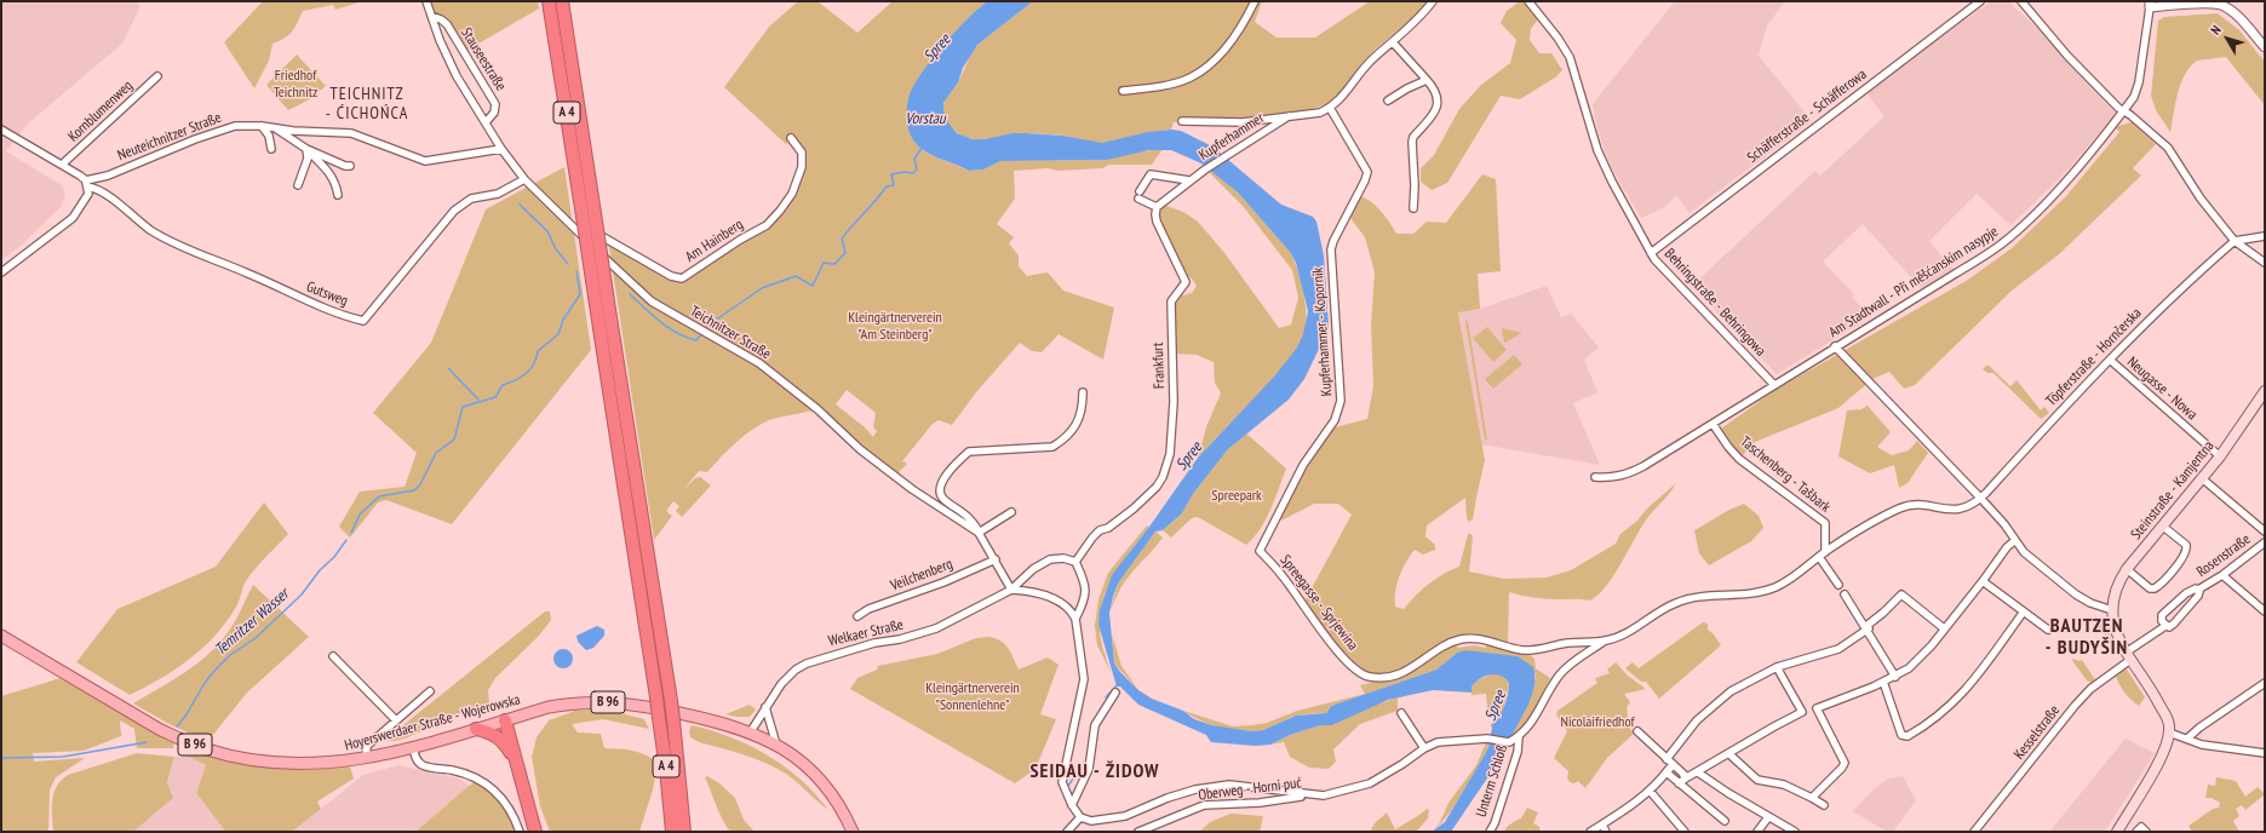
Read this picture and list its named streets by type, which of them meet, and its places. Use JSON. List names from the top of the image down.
{
  "streets": {
    "highway": ["A 4"],
    "main road": ["Steinstraße - Kamjentna", "B 96", "Hoyerswerdaer Straße - Wojerowska"],
    "street": [
      "Stauseestraße",
      "Kornblumenweg",
      "Schäfferstraße - Schäfferowa",
      "Neuteichnitzer Straße",
      "Kupferhammer",
      "Am Hainberg",
      "Am Stadtwall - Při měšćanskim nasypje",
      "Gutsweg",
      "Behringstraße - Behringowa",
      "Kupferhammer - Kopornik",
      "Teichnitzer Straße",
      "Töpferstraße - Hornčerska",
      "Frankfurt",
      "Neugasse - Nowa",
      "Taschenberg - Tašbark",
      "Rosenstraße",
      "Veilchenberg",
      "Spreegasse - Sprjewina",
      "Welkaer Straße",
      "Kesselstraße",
      "Unterm Schloß",
      "Oberweg - Horni puć"
    ]
  },
  "crossings": [
    ["Stauseestraße", "Neuteichnitzer Straße"],
    ["Stauseestraße", "Gutsweg"],
    ["Stauseestraße", "Teichnitzer Straße"],
    ["Schäfferstraße - Schäfferowa", "Behringstraße - Behringowa"],
    ["Neuteichnitzer Straße", "Gutsweg"],
    ["Kupferhammer", "Frankfurt"],
    ["Am Hainberg", "Teichnitzer Straße"],
    ["Am Stadtwall - Při měšćanskim nasypje", "Behringstraße - Behringowa"],
    ["Am Stadtwall - Při měšćanskim nasypje", "Taschenberg - Tašbark"],
    ["Gutsweg", "Teichnitzer Straße"],
    ["Kupferhammer - Kopornik", "Spreegasse - Sprjewina"],
    ["Teichnitzer Straße", "Veilchenberg"],
    ["Teichnitzer Straße", "Welkaer Straße"],
    ["Töpferstraße - Hornčerska", "Neugasse - Nowa"],
    ["Töpferstraße - Hornčerska", "Taschenberg - Tašbark"],
    ["Frankfurt", "Welkaer Straße"],
    ["Neugasse - Nowa", "Steinstraße - Kamjentna"],
    ["Rosenstraße", "Kesselstraße"],
    ["Welkaer Straße", "Hoyerswerdaer Straße - Wojerowska"]
  ],
  "districts": ["TEICHNITZ - ĆICHOŃCA", "BAUTZEN - BUDYŠIN", "SEIDAU - ŽIDOW"],
  "water": ["Spree", "Vorstau", "Temritzer Wasser"],
  "parks": [
    "Friedhof Teichnitz",
    "Kleingärtnerverein \"Am Steinberg\"",
    "Spreepark",
    "Kleingärtnerverein \"Sonnenlehne\"",
    "Nicolaifriedhof"
  ],
  "north": "top left"
}
